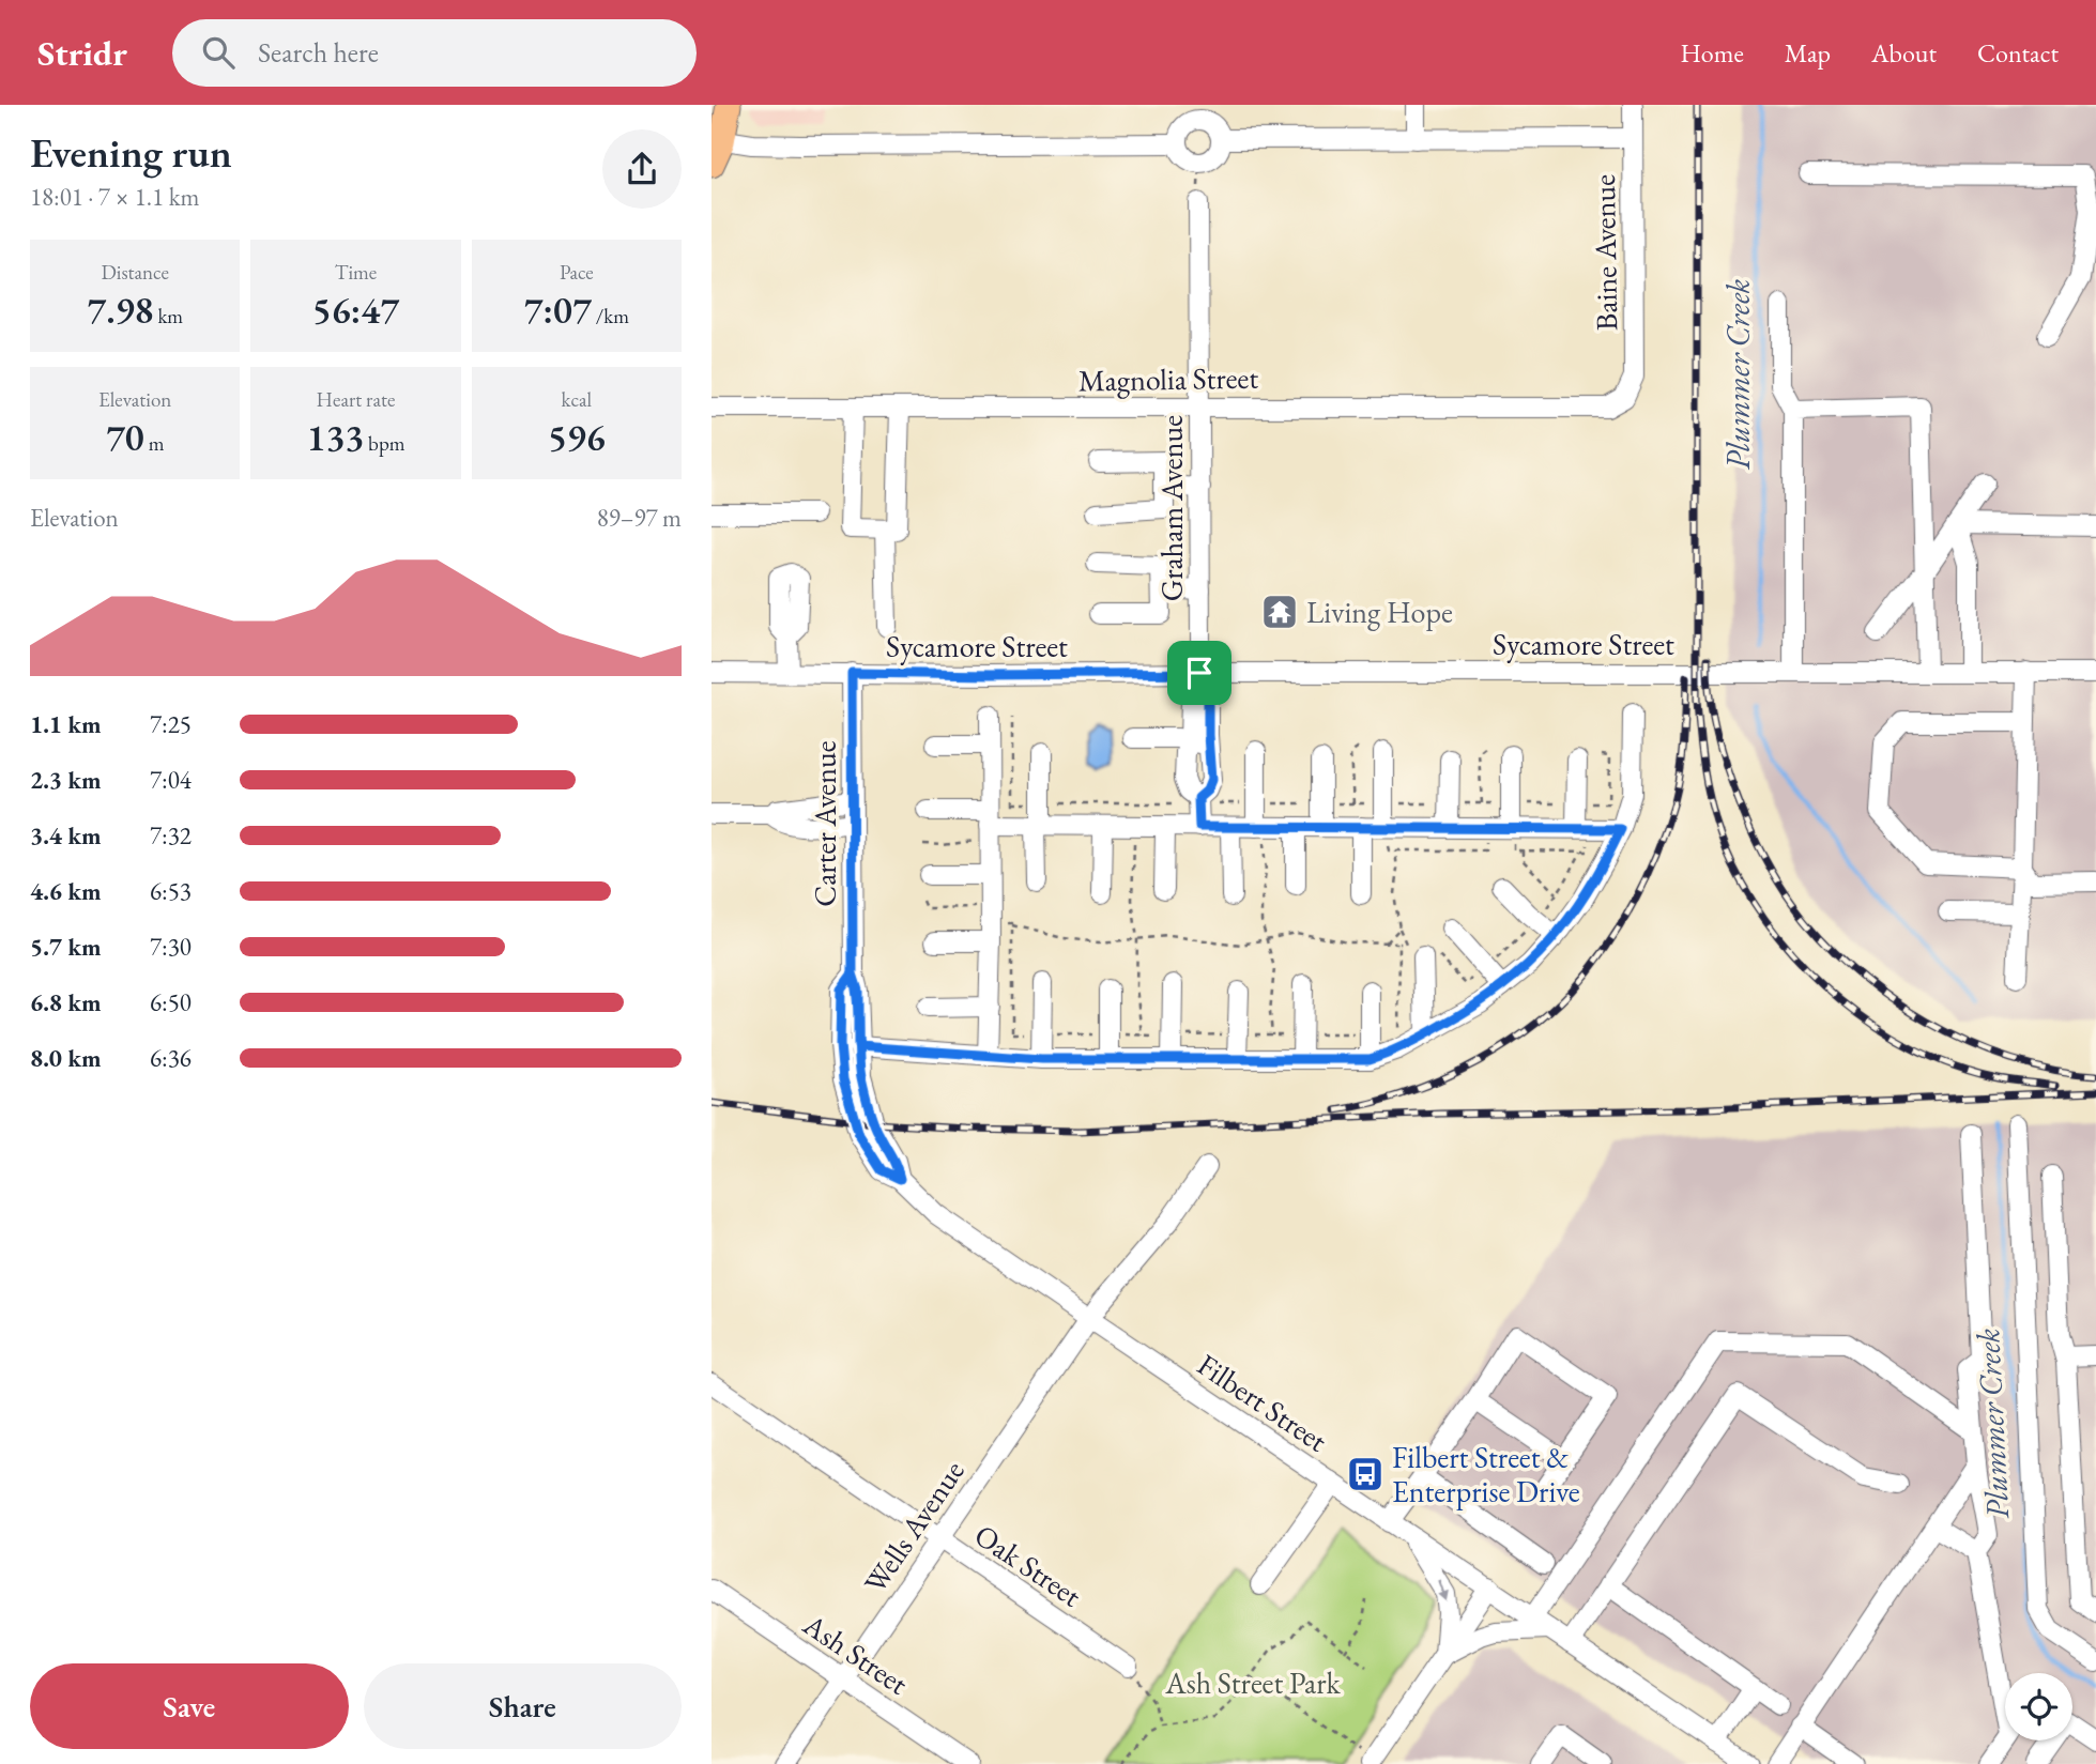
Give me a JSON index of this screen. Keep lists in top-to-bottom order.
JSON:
{
  "streets": {
    "street": [
      "Baine Avenue",
      "Magnolia Street",
      "Graham Avenue",
      "Sycamore Street",
      "Carter Avenue",
      "Filbert Street",
      "Wells Avenue",
      "Oak Street",
      "Ash Street"
    ]
  },
  "crossings": [
    ["Baine Avenue", "Magnolia Street"],
    ["Magnolia Street", "Graham Avenue"],
    ["Graham Avenue", "Sycamore Street"],
    ["Sycamore Street", "Carter Avenue"],
    ["Carter Avenue", "Filbert Street"],
    ["Filbert Street", "Wells Avenue"],
    ["Wells Avenue", "Oak Street"],
    ["Wells Avenue", "Ash Street"]
  ],
  "water": ["Plummer Creek"],
  "parks": ["Ash Street Park"],
  "places": {
    "temple": ["Living Hope"],
    "bus stop": ["Filbert Street & Enterprise Drive"]
  },
  "page": {
    "header": "Stridr",
    "search": "Search here",
    "nav": [
      "Home",
      "Map",
      "About",
      "Contact"
    ],
    "heading": ["Evening run", "18:01 · 7 × 1.1 km"],
    "stats": [
      ["Distance", "7.98 km"],
      ["Time", "56:47"],
      ["Pace", "7:07 /km"],
      ["Elevation", "70 m"],
      ["Heart rate", "133 bpm"],
      ["kcal", "596"]
    ],
    "chart": ["Elevation", "89–97 m"],
    "list": [
      {
        "name": "1.1 km",
        "note": "7:25"
      },
      {
        "name": "2.3 km",
        "note": "7:04"
      },
      {
        "name": "3.4 km",
        "note": "7:32"
      },
      {
        "name": "4.6 km",
        "note": "6:53"
      },
      {
        "name": "5.7 km",
        "note": "7:30"
      },
      {
        "name": "6.8 km",
        "note": "6:50"
      },
      {
        "name": "8.0 km",
        "note": "6:36"
      }
    ],
    "buttons": ["Save", "Share"]
  }
}
